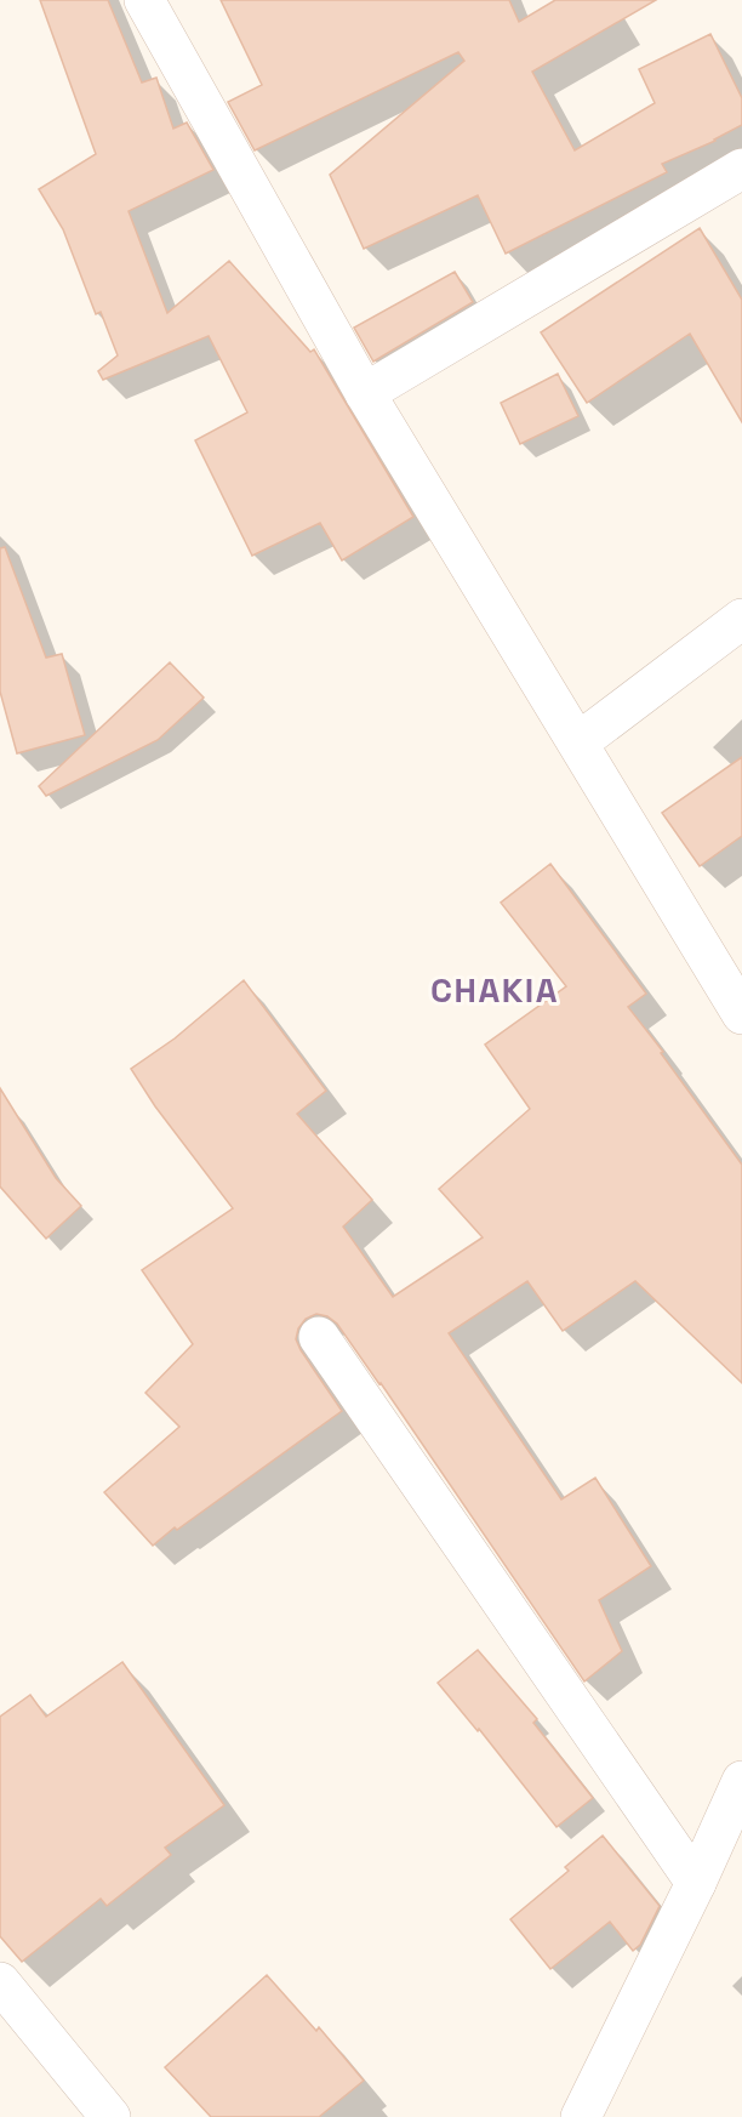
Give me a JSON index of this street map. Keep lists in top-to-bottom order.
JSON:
{
  "districts": ["CHAKIA"]
}
